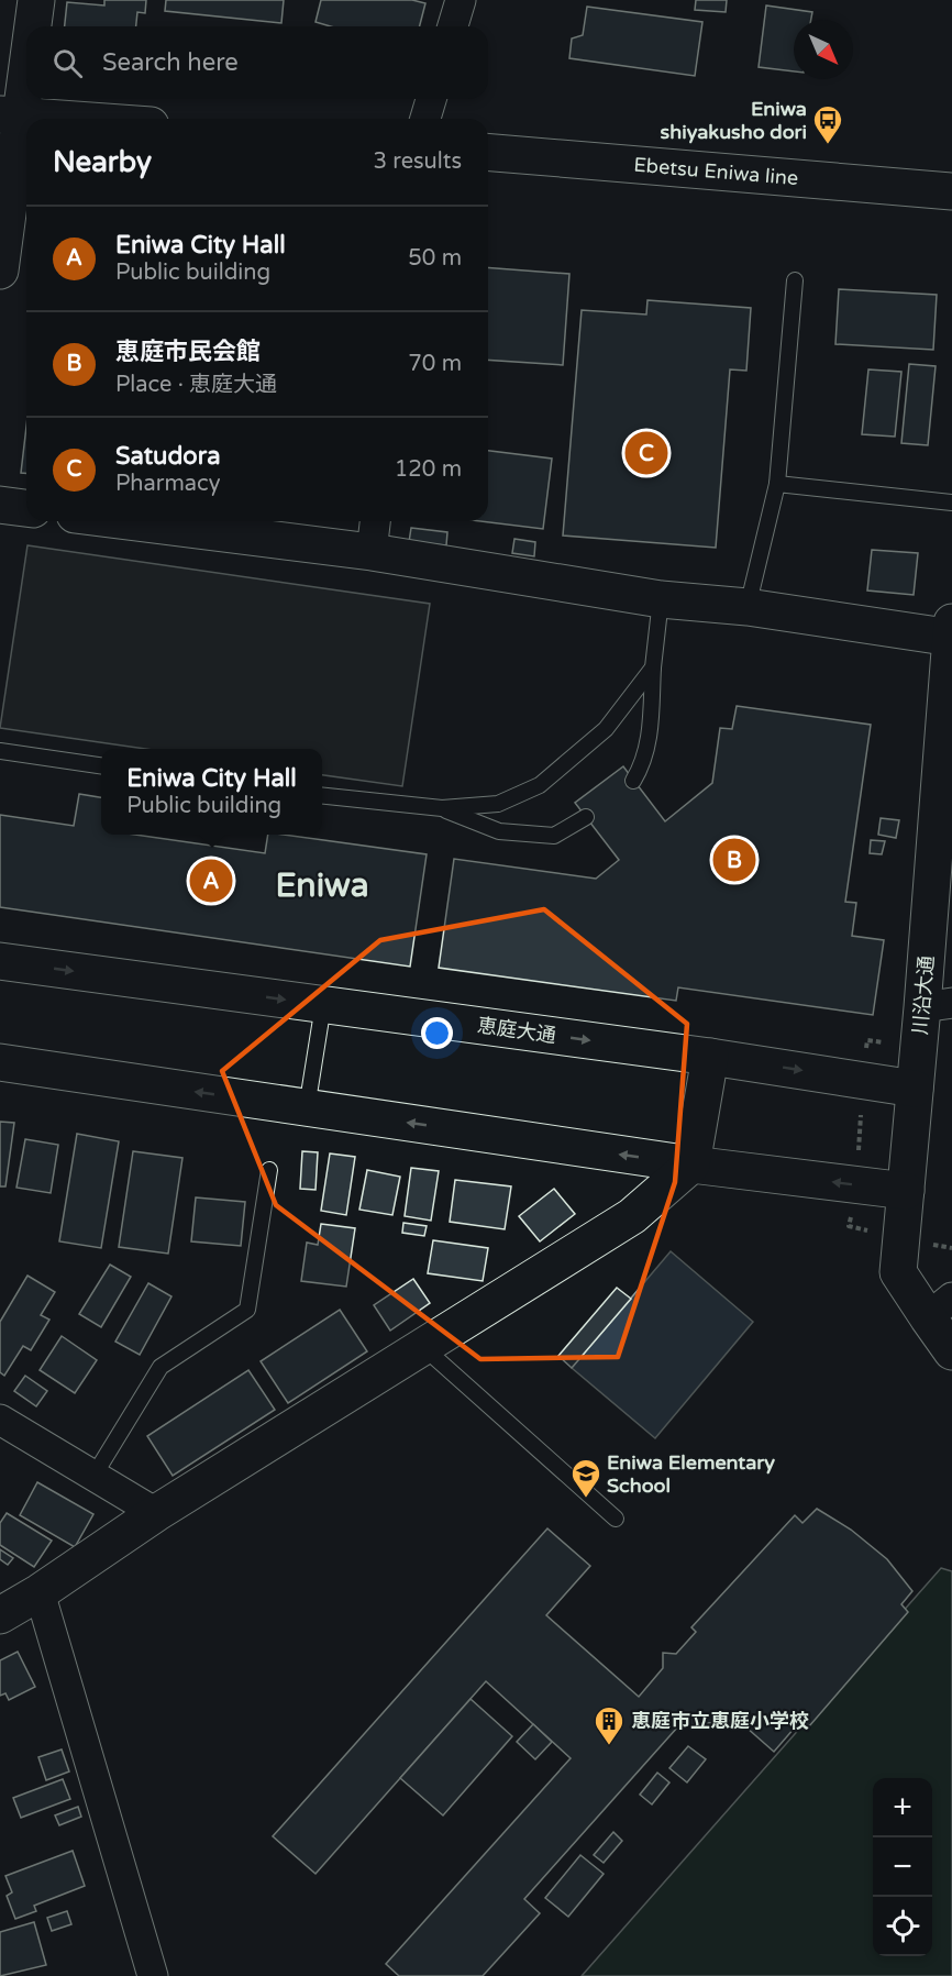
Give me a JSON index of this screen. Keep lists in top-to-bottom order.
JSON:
{
  "streets": {
    "street": ["Ebetsu Eniwa line", "川沿大通", "恵庭大通"]
  },
  "crossings": [
    ["川沿大通", "恵庭大通"]
  ],
  "districts": ["Eniwa"],
  "places": {
    "bus stop": ["Eniwa shiyakusho dori"],
    "school or university": ["Eniwa Elementary School"],
    "building": ["恵庭市立恵庭小学校"]
  },
  "north": "bottom right",
  "page": {
    "search": "Search here",
    "heading": ["Nearby", "3 results"],
    "list": [
      {
        "mark": "A",
        "name": "Eniwa City Hall",
        "note": "Public building",
        "value": "50 m"
      },
      {
        "mark": "B",
        "name": "恵庭市民会館",
        "note": "Place · 恵庭大通",
        "value": "70 m"
      },
      {
        "mark": "C",
        "name": "Satudora",
        "note": "Pharmacy",
        "value": "120 m"
      }
    ],
    "pins": ["C", "B", "A"],
    "popup": ["Eniwa City Hall", "Public building"],
    "map_buttons": ["+", "−"]
  }
}
